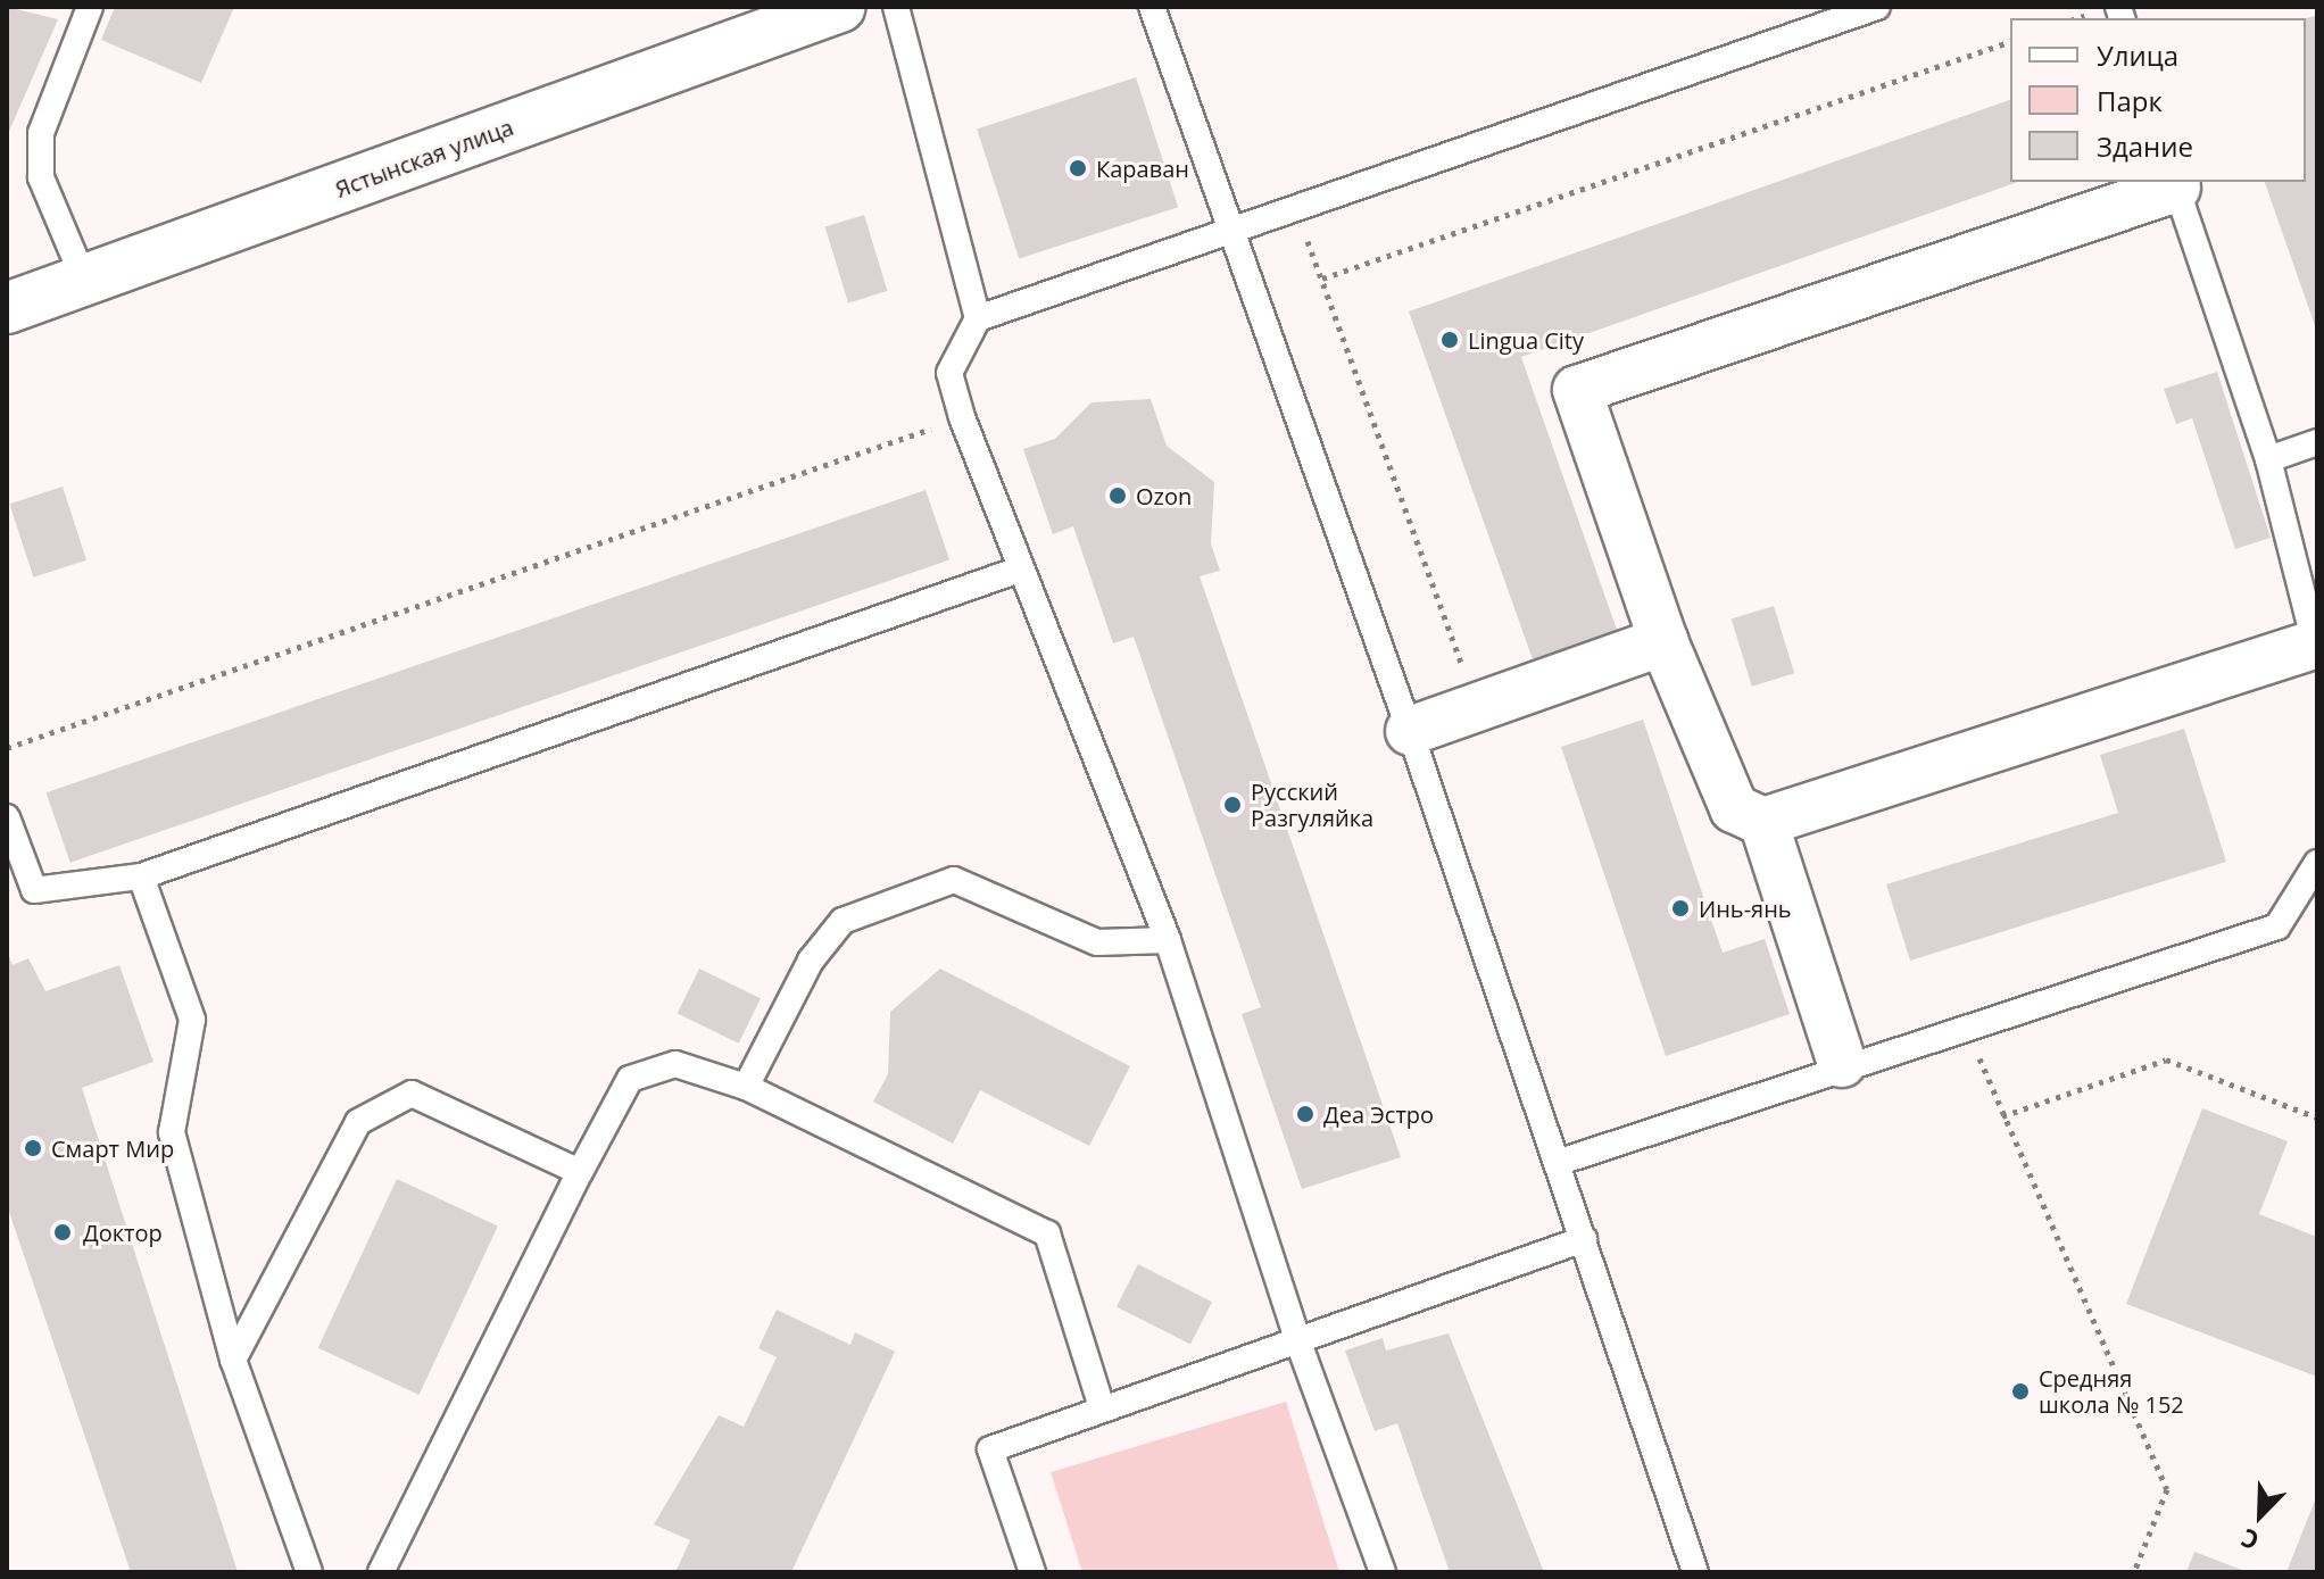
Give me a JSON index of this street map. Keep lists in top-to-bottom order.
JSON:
{
  "streets": {
    "main road": ["Ястынская улица"]
  },
  "places": [
    "Караван",
    "Lingua City",
    "Ozon",
    "Русский Разгуляйка",
    "Инь-янь",
    "Деа Эстро",
    "Смарт Мир",
    "Доктор",
    "Средняя школа № 152"
  ],
  "legend": ["Улица", "Парк", "Здание"],
  "north": "bottom left"
}
